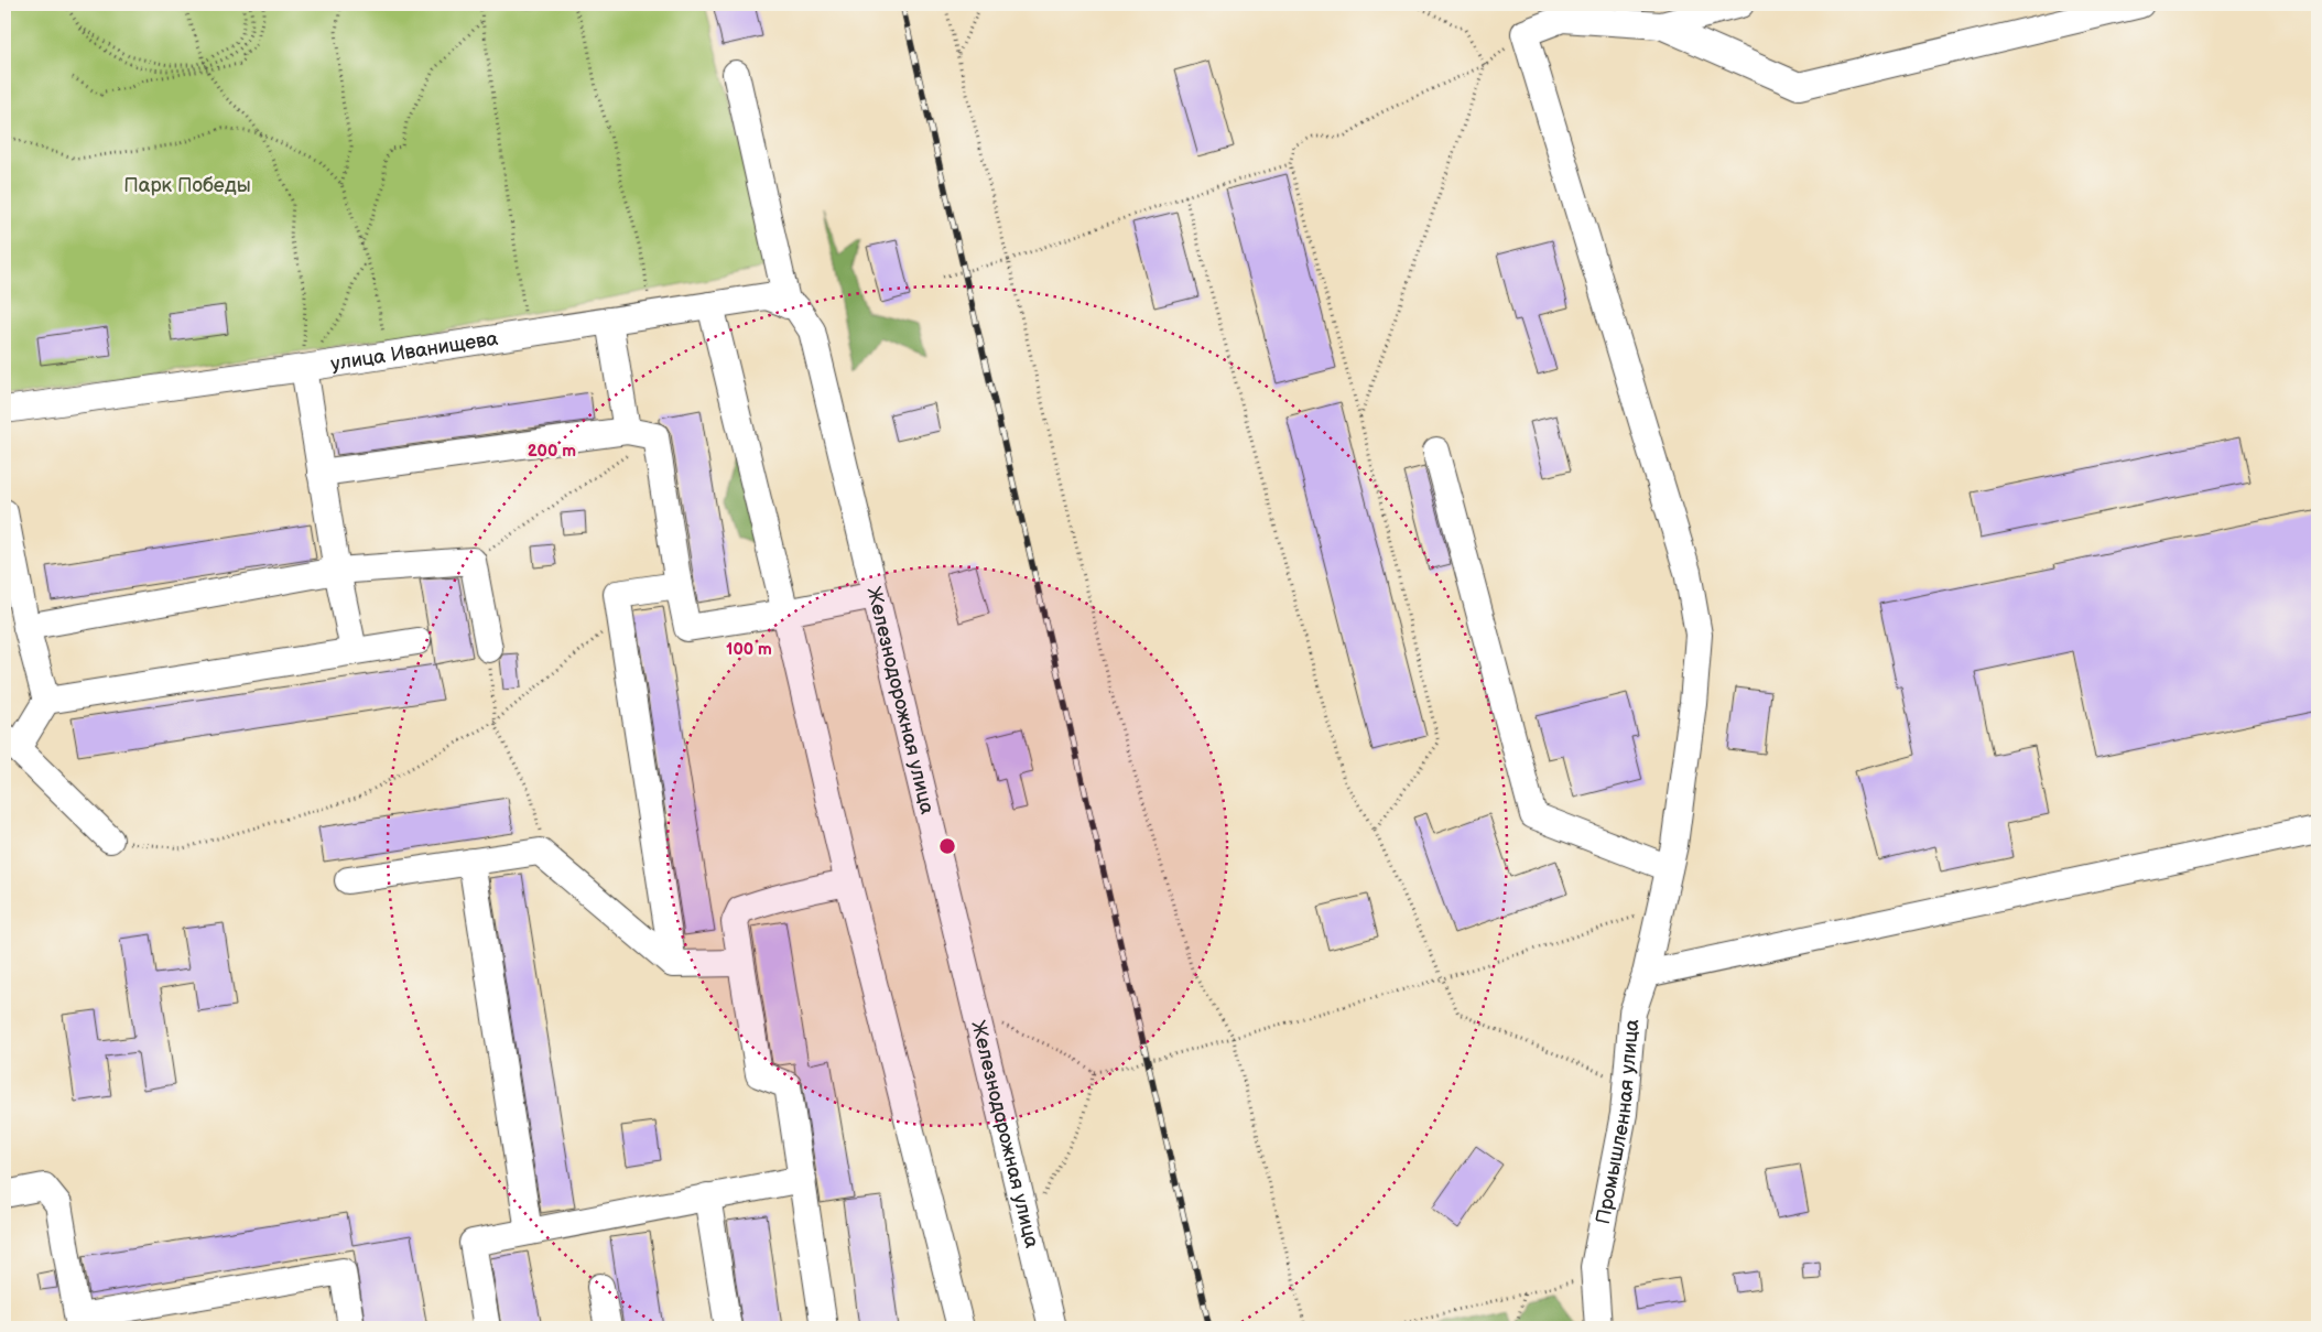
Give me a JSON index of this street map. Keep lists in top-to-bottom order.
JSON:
{
  "streets": {
    "street": ["улица Иванищева", "Железнодорожная улица", "Промышленная улица"]
  },
  "crossings": [
    ["улица Иванищева", "Железнодорожная улица"]
  ],
  "parks": ["Парк Победы"],
  "rings": ["200 m", "100 m"]
}
